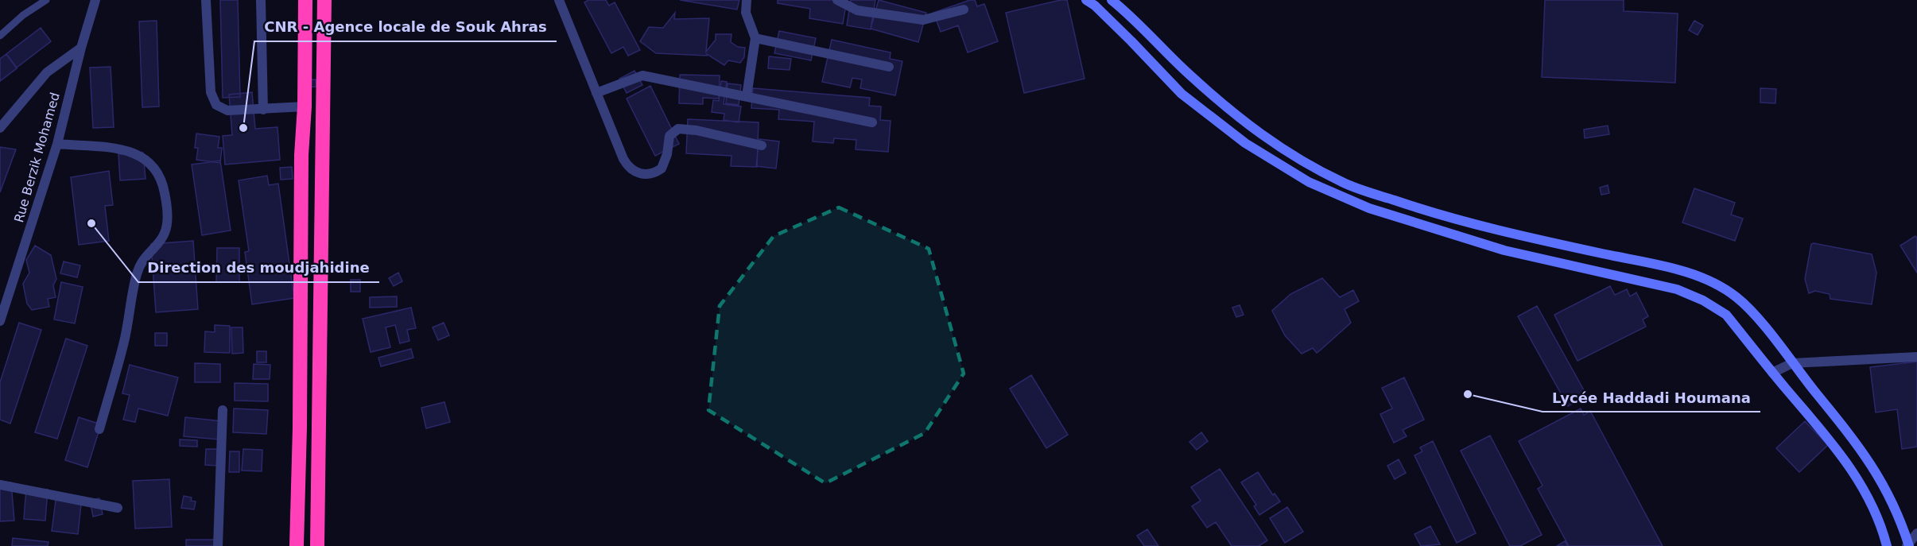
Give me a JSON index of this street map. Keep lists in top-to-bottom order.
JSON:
{
  "streets": {
    "street": ["Rue Berzik Mohamed"]
  },
  "places": ["CNR - Agence locale de Souk Ahras", "Direction des moudjahidine", "Lycée Haddadi Houmana"]
}
